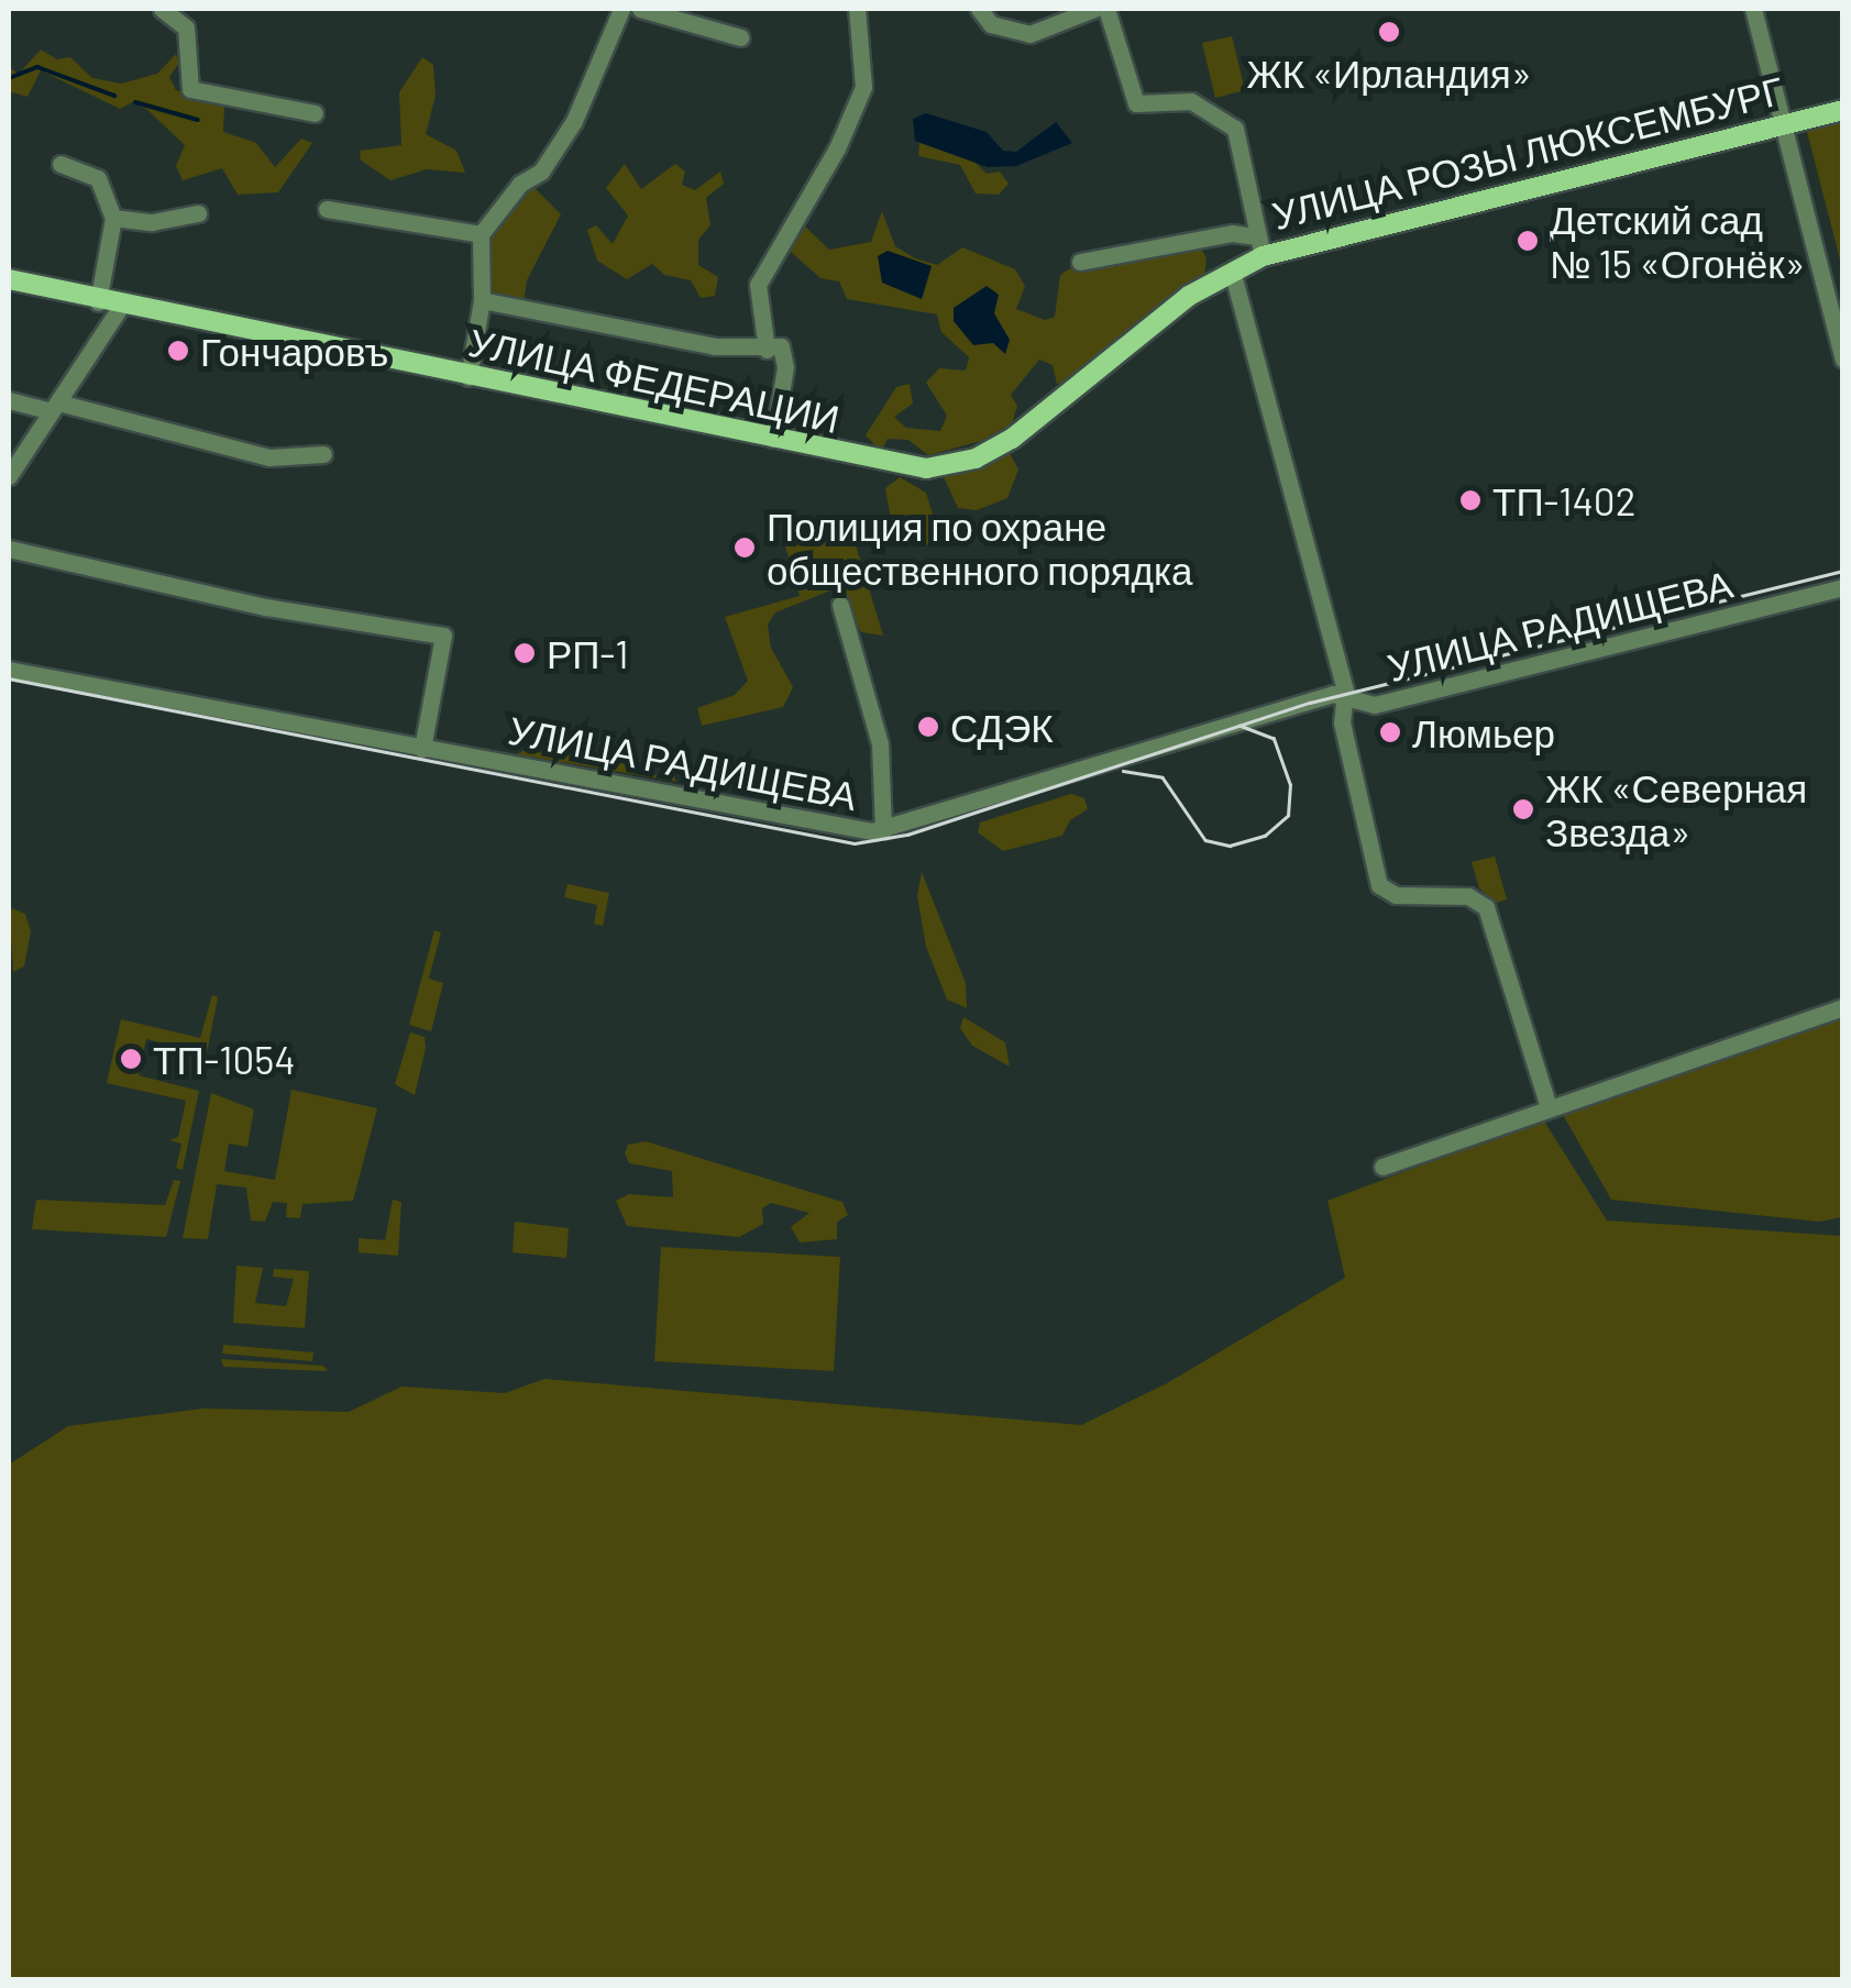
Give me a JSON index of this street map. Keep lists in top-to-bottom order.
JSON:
{
  "streets": {
    "main road": ["УЛИЦА РОЗЫ ЛЮКСЕМБУРГ", "УЛИЦА ФЕДЕРАЦИИ"],
    "street": ["УЛИЦА РАДИЩЕВА"]
  },
  "crossings": [
    ["УЛИЦА РОЗЫ ЛЮКСЕМБУРГ", "УЛИЦА ФЕДЕРАЦИИ"]
  ],
  "places": [
    "ЖК «Ирландия»",
    "Детский сад № 15 «Огонёк»",
    "Гончаровъ",
    "ТП-1402",
    "Полиция по охране общественного порядка",
    "РП-1",
    "СДЭК",
    "Люмьер",
    "ЖК «Северная Звезда»",
    "ТП-1054"
  ]
}
